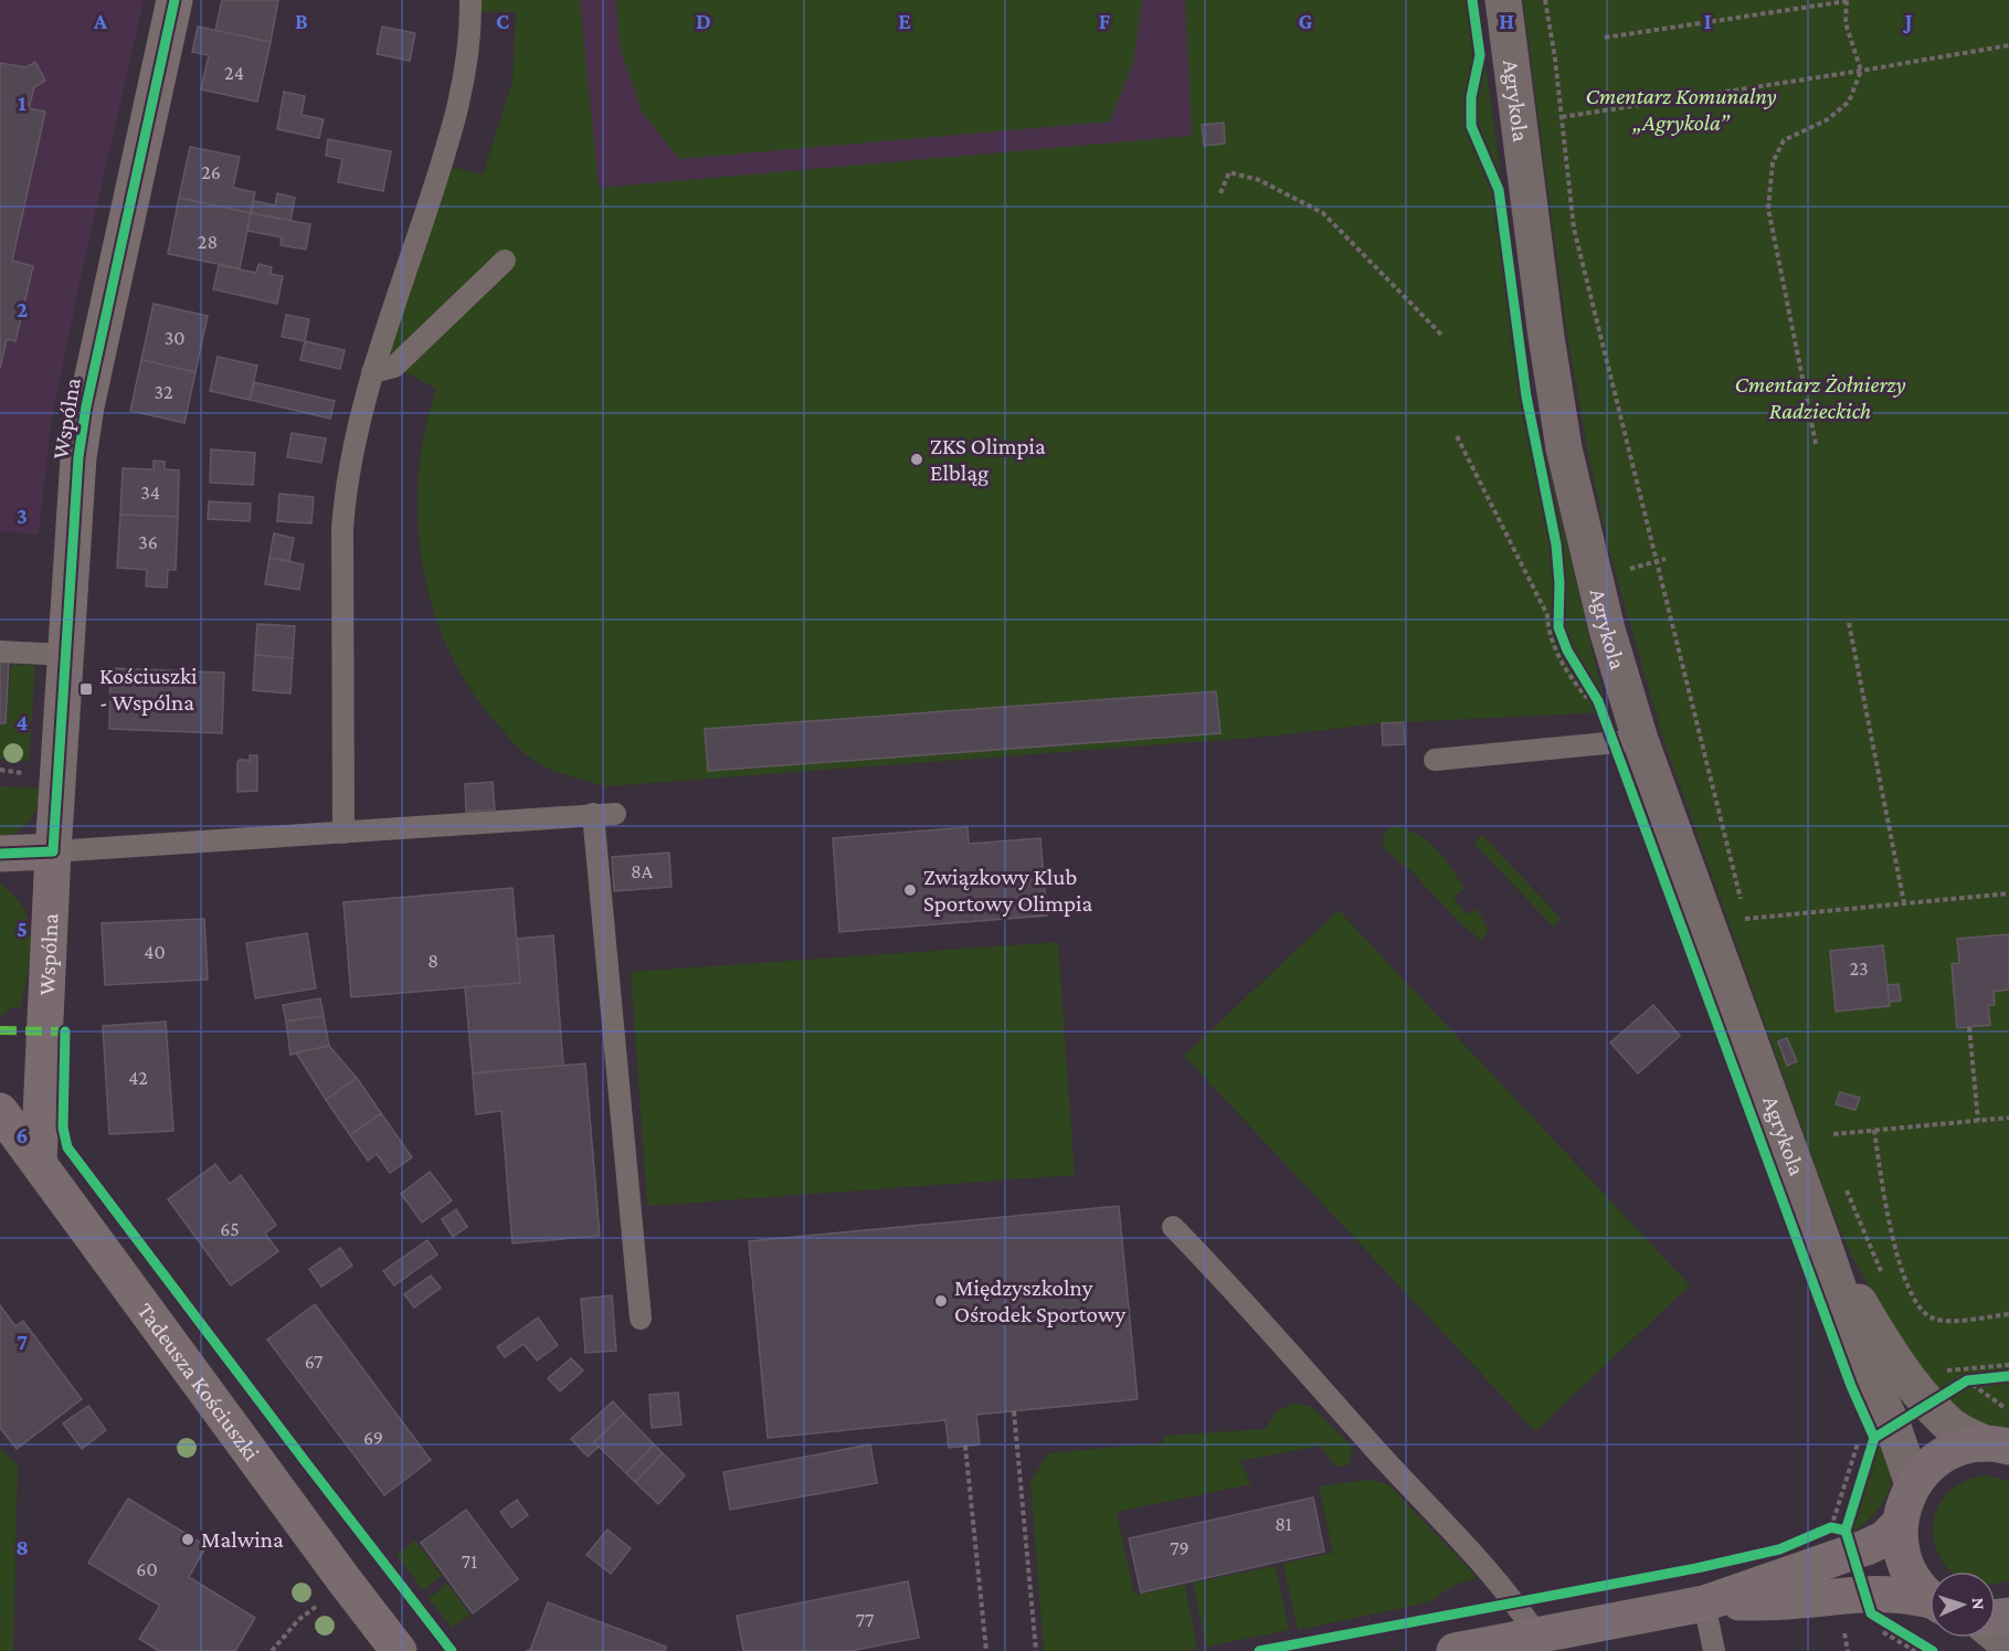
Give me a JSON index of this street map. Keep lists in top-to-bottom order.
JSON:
{
  "streets": {
    "street": ["Agrykola", "Wspólna", "Tadeusza Kościuszki"]
  },
  "crossings": [
    ["Wspólna", "Tadeusza Kościuszki"]
  ],
  "parks": ["Cmentarz Komunalny „Agrykola”", "Cmentarz Żołnierzy Radzieckich"],
  "places": {
    "other": [
      "ZKS Olimpia Elbląg",
      "Związkowy Klub Sportowy Olimpia",
      "Międzyszkolny Ośrodek Sportowy",
      "Malwina"
    ],
    "transit": ["Kościuszki - Wspólna"]
  },
  "house_numbers": [
    "24",
    "26",
    "28",
    "30",
    "32",
    "34",
    "36",
    "8A",
    "40",
    "8",
    "23",
    "42",
    "65",
    "67",
    "69",
    "81",
    "79",
    "71",
    "60",
    "77"
  ],
  "north": "right",
  "grid": {
    "columns": [
      "A",
      "B",
      "C",
      "D",
      "E",
      "F",
      "G",
      "H",
      "I",
      "J"
    ],
    "rows": [
      "1",
      "2",
      "3",
      "4",
      "5",
      "6",
      "7",
      "8"
    ]
  }
}
